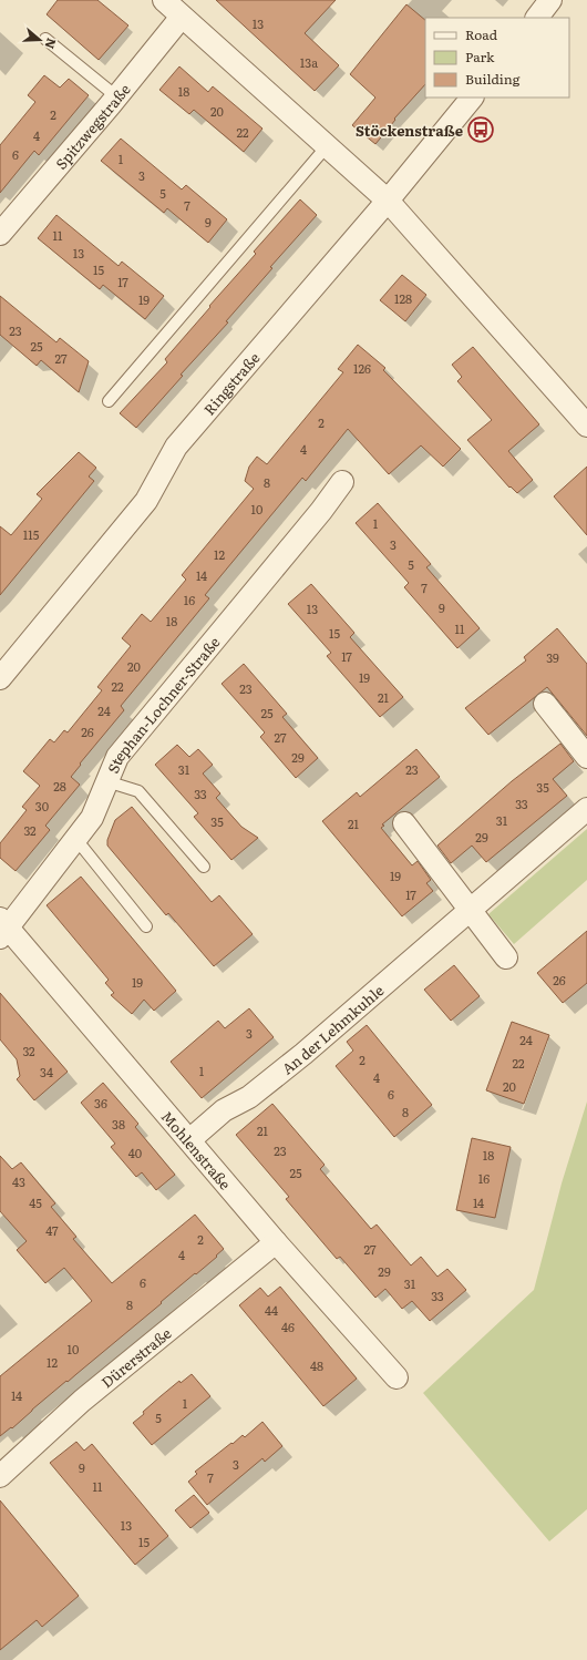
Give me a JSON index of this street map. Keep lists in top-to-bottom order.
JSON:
{
  "streets": {
    "street": [
      "Spitzwegstraße",
      "Ringstraße",
      "Stephan-Lochner-Straße",
      "An der Lehmkuhle",
      "Mohlenstraße",
      "Dürerstraße"
    ]
  },
  "crossings": [
    ["Stephan-Lochner-Straße", "Mohlenstraße"],
    ["An der Lehmkuhle", "Mohlenstraße"],
    ["Mohlenstraße", "Dürerstraße"]
  ],
  "places": {
    "bus stop": ["Stöckenstraße"]
  },
  "house_numbers": [
    "13",
    "13a",
    "18",
    "20",
    "2",
    "22",
    "4",
    "6",
    "1",
    "3",
    "5",
    "7",
    "9",
    "11",
    "13",
    "15",
    "17",
    "128",
    "19",
    "23",
    "25",
    "27",
    "126",
    "2",
    "4",
    "8",
    "10",
    "1",
    "115",
    "3",
    "12",
    "5",
    "14",
    "7",
    "16",
    "9",
    "13",
    "18",
    "11",
    "15",
    "17",
    "39",
    "20",
    "19",
    "22",
    "23",
    "21",
    "24",
    "25",
    "26",
    "27",
    "29",
    "31",
    "23",
    "28",
    "35",
    "33",
    "33",
    "30",
    "31",
    "35",
    "21",
    "32",
    "29",
    "19",
    "17",
    "26",
    "19",
    "3",
    "24",
    "32",
    "2",
    "22",
    "1",
    "34",
    "4",
    "20",
    "6",
    "36",
    "8",
    "38",
    "21",
    "23",
    "40",
    "18",
    "25",
    "16",
    "43",
    "45",
    "14",
    "47",
    "2",
    "27",
    "4",
    "29",
    "6",
    "31",
    "33",
    "8",
    "44",
    "46",
    "10",
    "12",
    "48",
    "14",
    "1",
    "5",
    "3",
    "9",
    "7",
    "11",
    "13",
    "15"
  ],
  "legend": ["Road", "Park", "Building"],
  "north": "right"
}
